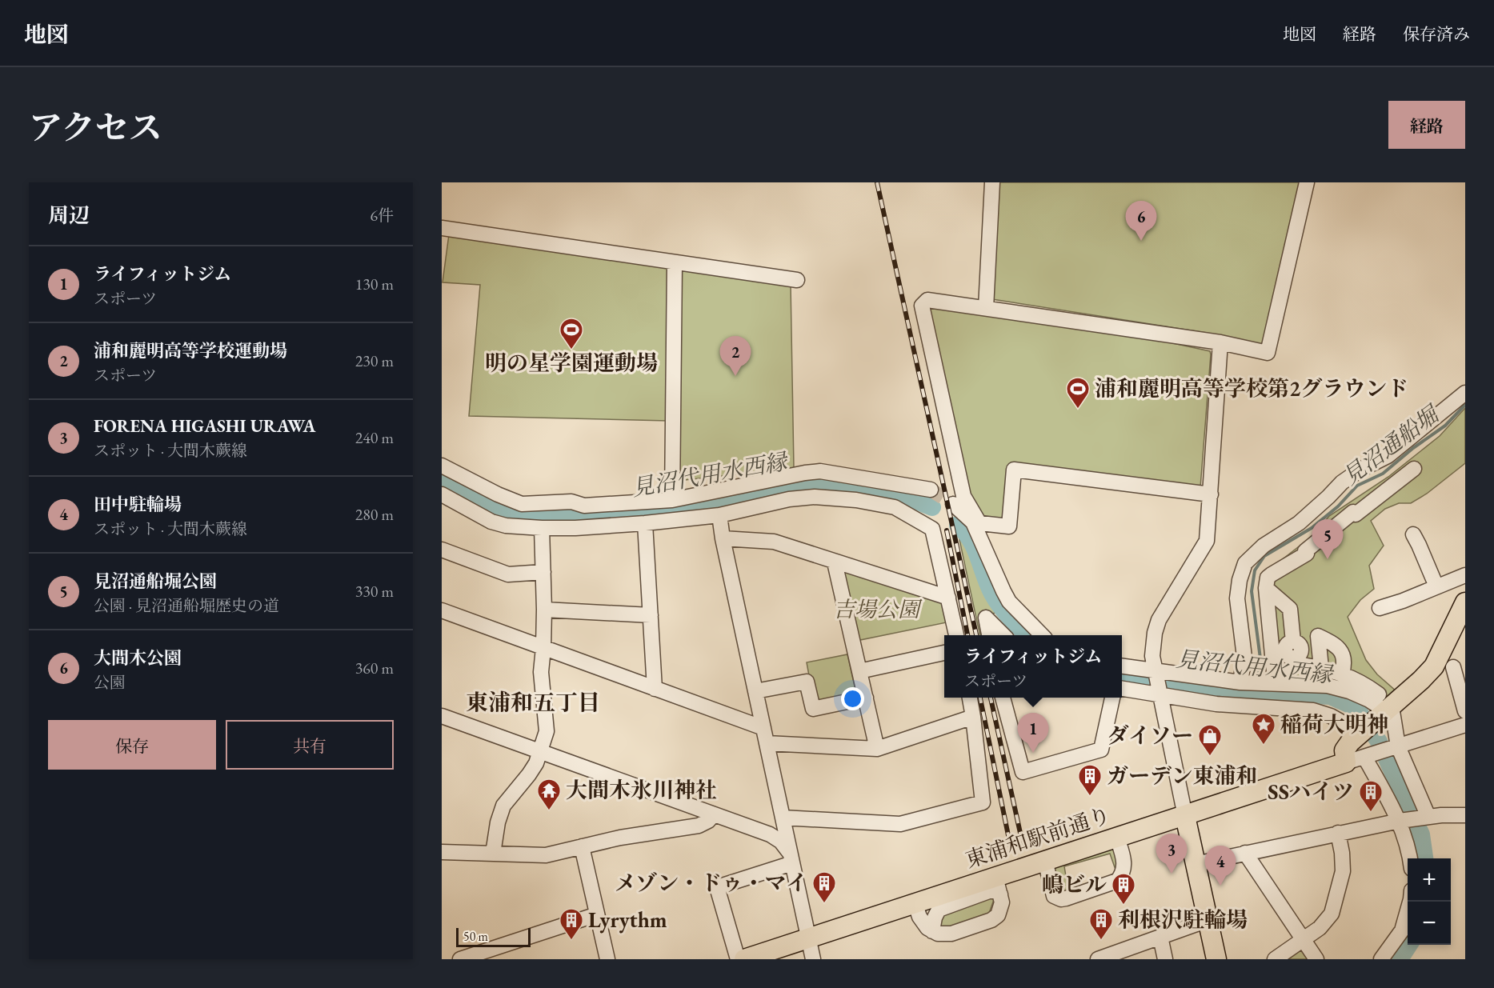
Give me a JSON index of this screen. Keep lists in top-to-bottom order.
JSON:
{
  "streets": {
    "main road": ["東浦和駅前通り"]
  },
  "districts": ["東浦和五丁目"],
  "water": ["見沼通船堀", "見沼代用水西縁"],
  "parks": ["吉場公園"],
  "places": {
    "sports": ["明の星学園運動場", "浦和麗明高等学校第2グラウンド"],
    "place": ["稲荷大明神"],
    "shop": ["ダイソー"],
    "building": [
      "ガーデン東浦和",
      "SSハイツ",
      "メゾン・ドゥ・マイ",
      "嶋ビル",
      "Lyrythm",
      "利根沢駐輪場"
    ],
    "temple": ["大間木氷川神社"]
  },
  "scale_bar": "50 m",
  "page": {
    "header": "地図",
    "nav": ["地図", "経路", "保存済み"],
    "title": "アクセス",
    "buttons": [
      "経路",
      ["保存", "共有"]
    ],
    "heading": ["周辺", "6件"],
    "pins": [
      "6",
      "2",
      "5",
      "1",
      "3",
      "4"
    ],
    "list": [
      {
        "mark": "1",
        "name": "ライフィットジム",
        "note": "スポーツ",
        "value": "130 m"
      },
      {
        "mark": "2",
        "name": "浦和麗明高等学校運動場",
        "note": "スポーツ",
        "value": "230 m"
      },
      {
        "mark": "3",
        "name": "FORENA HIGASHI URAWA",
        "note": "スポット · 大間木蕨線",
        "value": "240 m"
      },
      {
        "mark": "4",
        "name": "田中駐輪場",
        "note": "スポット · 大間木蕨線",
        "value": "280 m"
      },
      {
        "mark": "5",
        "name": "見沼通船堀公園",
        "note": "公園 · 見沼通船堀歴史の道",
        "value": "330 m"
      },
      {
        "mark": "6",
        "name": "大間木公園",
        "note": "公園",
        "value": "360 m"
      }
    ],
    "popup": ["ライフィットジム", "スポーツ"],
    "map_buttons": ["+", "−"],
    "scale": "50 m"
  }
}
